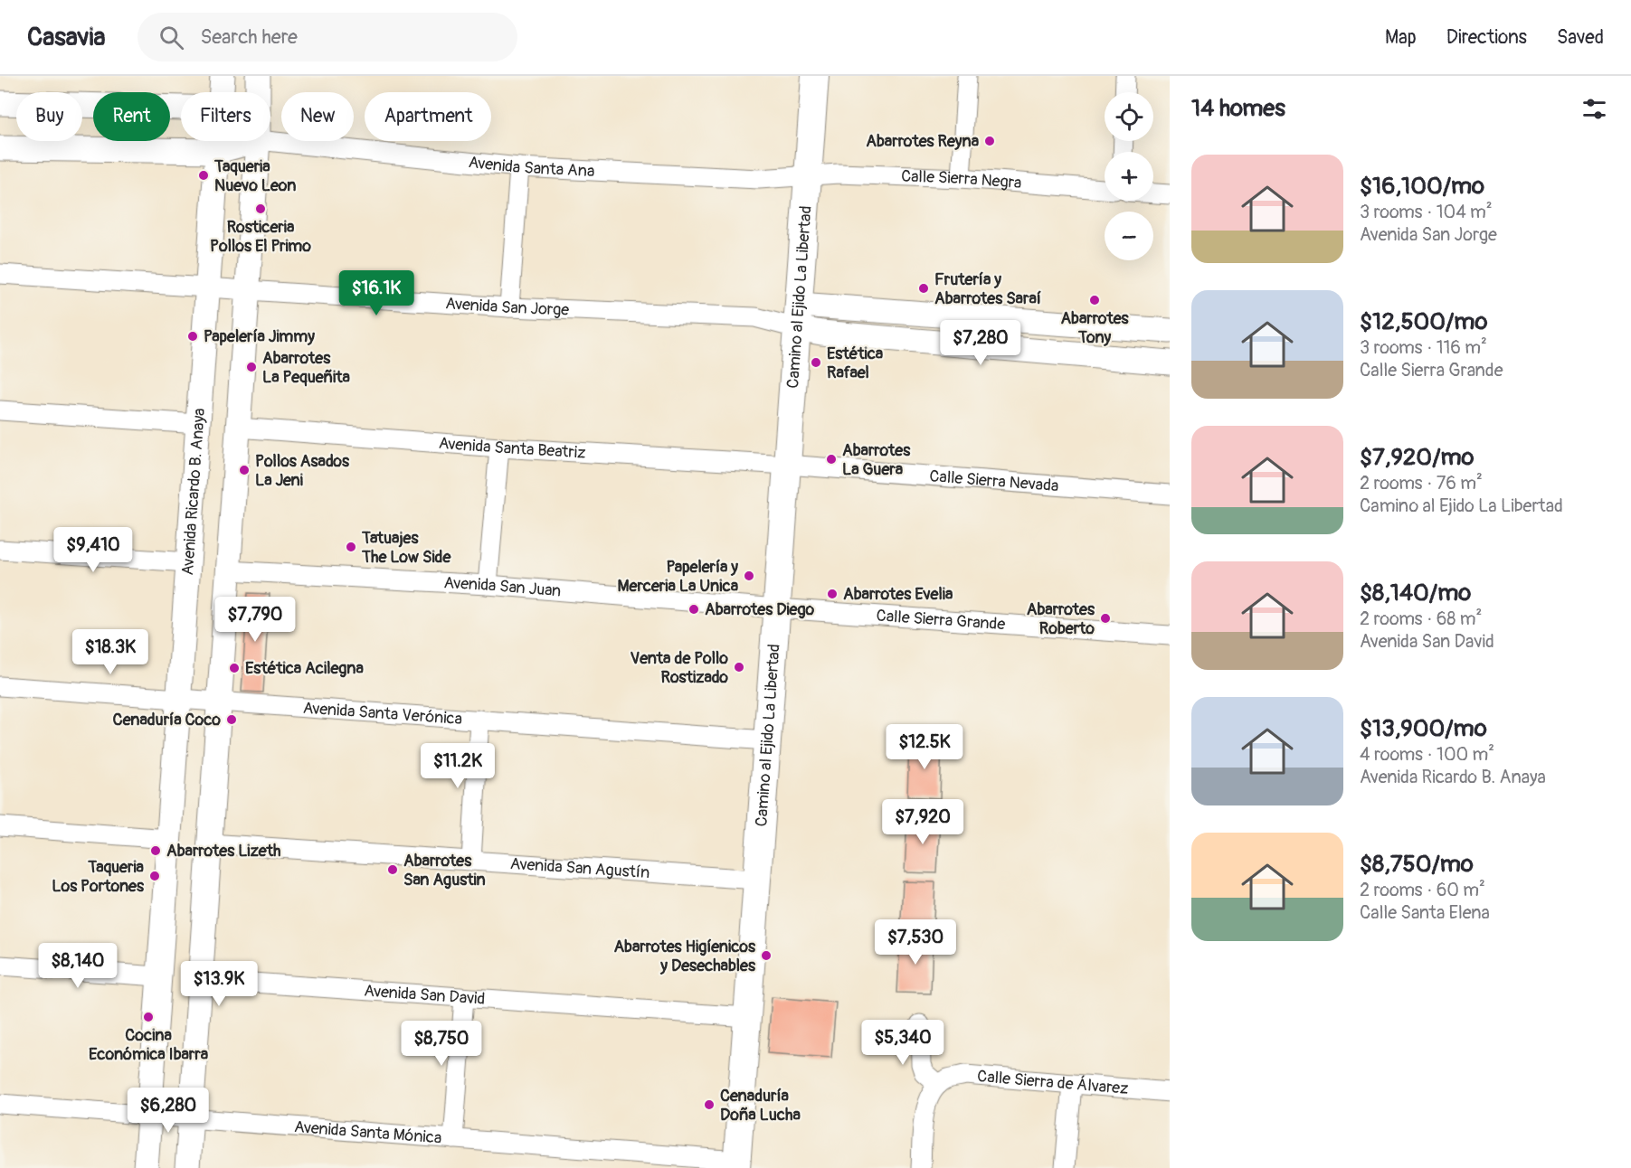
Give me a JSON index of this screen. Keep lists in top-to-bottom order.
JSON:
{
  "streets": {
    "main road": ["Camino al Ejido La Libertad"],
    "street": [
      "Avenida Santa Ana",
      "Calle Sierra Negra",
      "Avenida San Jorge",
      "Avenida Santa Beatriz",
      "Calle Sierra Nevada",
      "Avenida Ricardo B. Anaya",
      "Avenida San Juan",
      "Calle Sierra Grande",
      "Avenida Santa Verónica",
      "Avenida San Agustín",
      "Avenida San David",
      "Calle Sierra de Álvarez",
      "Avenida Santa Mónica"
    ]
  },
  "crossings": [
    ["Avenida Santa Ana", "Calle Sierra Negra"],
    ["Avenida Santa Ana", "Camino al Ejido La Libertad"],
    ["Avenida Santa Ana", "Avenida Ricardo B. Anaya"],
    ["Calle Sierra Negra", "Camino al Ejido La Libertad"],
    ["Camino al Ejido La Libertad", "Avenida San Jorge"],
    ["Camino al Ejido La Libertad", "Avenida Santa Beatriz"],
    ["Camino al Ejido La Libertad", "Calle Sierra Nevada"],
    ["Camino al Ejido La Libertad", "Avenida San Juan"],
    ["Camino al Ejido La Libertad", "Calle Sierra Grande"],
    ["Camino al Ejido La Libertad", "Avenida Santa Verónica"],
    ["Camino al Ejido La Libertad", "Avenida San Agustín"],
    ["Camino al Ejido La Libertad", "Avenida San David"],
    ["Camino al Ejido La Libertad", "Avenida Santa Mónica"],
    ["Avenida San Jorge", "Avenida Ricardo B. Anaya"],
    ["Avenida Santa Beatriz", "Calle Sierra Nevada"],
    ["Avenida Ricardo B. Anaya", "Avenida Santa Verónica"],
    ["Avenida Ricardo B. Anaya", "Avenida Santa Mónica"],
    ["Avenida San Juan", "Calle Sierra Grande"]
  ],
  "places": [
    "Abarrotes Reyna",
    "Taqueria Nuevo Leon",
    "Rosticeria Pollos El Primo",
    "Frutería y Abarrotes Saraí",
    "Abarrotes Tony",
    "Papelería Jimmy",
    "Estética Rafael",
    "Abarrotes La Pequeñita",
    "Abarrotes La Guera",
    "Pollos Asados La Jeni",
    "Tatuajes The Low Side",
    "Papelería y Merceria La Unica",
    "Abarrotes Evelia",
    "Abarrotes Diego",
    "Abarrotes Roberto",
    "Venta de Pollo Rostizado",
    "Estética Acilegna",
    "Cenaduría Coco",
    "Abarrotes Lizeth",
    "Abarrotes San Agustin",
    "Taqueria Los Portones",
    "Abarrotes Higíenicos y Desechables",
    "Cocina Económica Ibarra",
    "Cenaduría Doña Lucha"
  ],
  "page": {
    "header": "Casavia",
    "search": "Search here",
    "nav": ["Map", "Directions", "Saved"],
    "heading": "14 homes",
    "map_buttons": ["+", "−"],
    "chip": [
      "Buy",
      "Rent",
      "Filters",
      "New",
      "Apartment"
    ],
    "list": [
      {
        "name": "$16,100/mo",
        "note": "3 rooms · 104 m² · Avenida San Jorge"
      },
      {
        "name": "$12,500/mo",
        "note": "3 rooms · 116 m² · Calle Sierra Grande"
      },
      {
        "name": "$7,920/mo",
        "note": "2 rooms · 76 m² · Camino al Ejido La Libertad"
      },
      {
        "name": "$8,140/mo",
        "note": "2 rooms · 68 m² · Avenida San David"
      },
      {
        "name": "$13,900/mo",
        "note": "4 rooms · 100 m² · Avenida Ricardo B. Anaya"
      },
      {
        "name": "$8,750/mo",
        "note": "2 rooms · 60 m² · Calle Santa Elena"
      }
    ],
    "price": [
      "$16.1K",
      "$7,280",
      "$9,410",
      "$7,790",
      "$18.3K",
      "$12.5K",
      "$11.2K",
      "$7,920",
      "$7,530",
      "$8,140",
      "$13.9K",
      "$5,340",
      "$8,750",
      "$6,280"
    ]
  }
}
